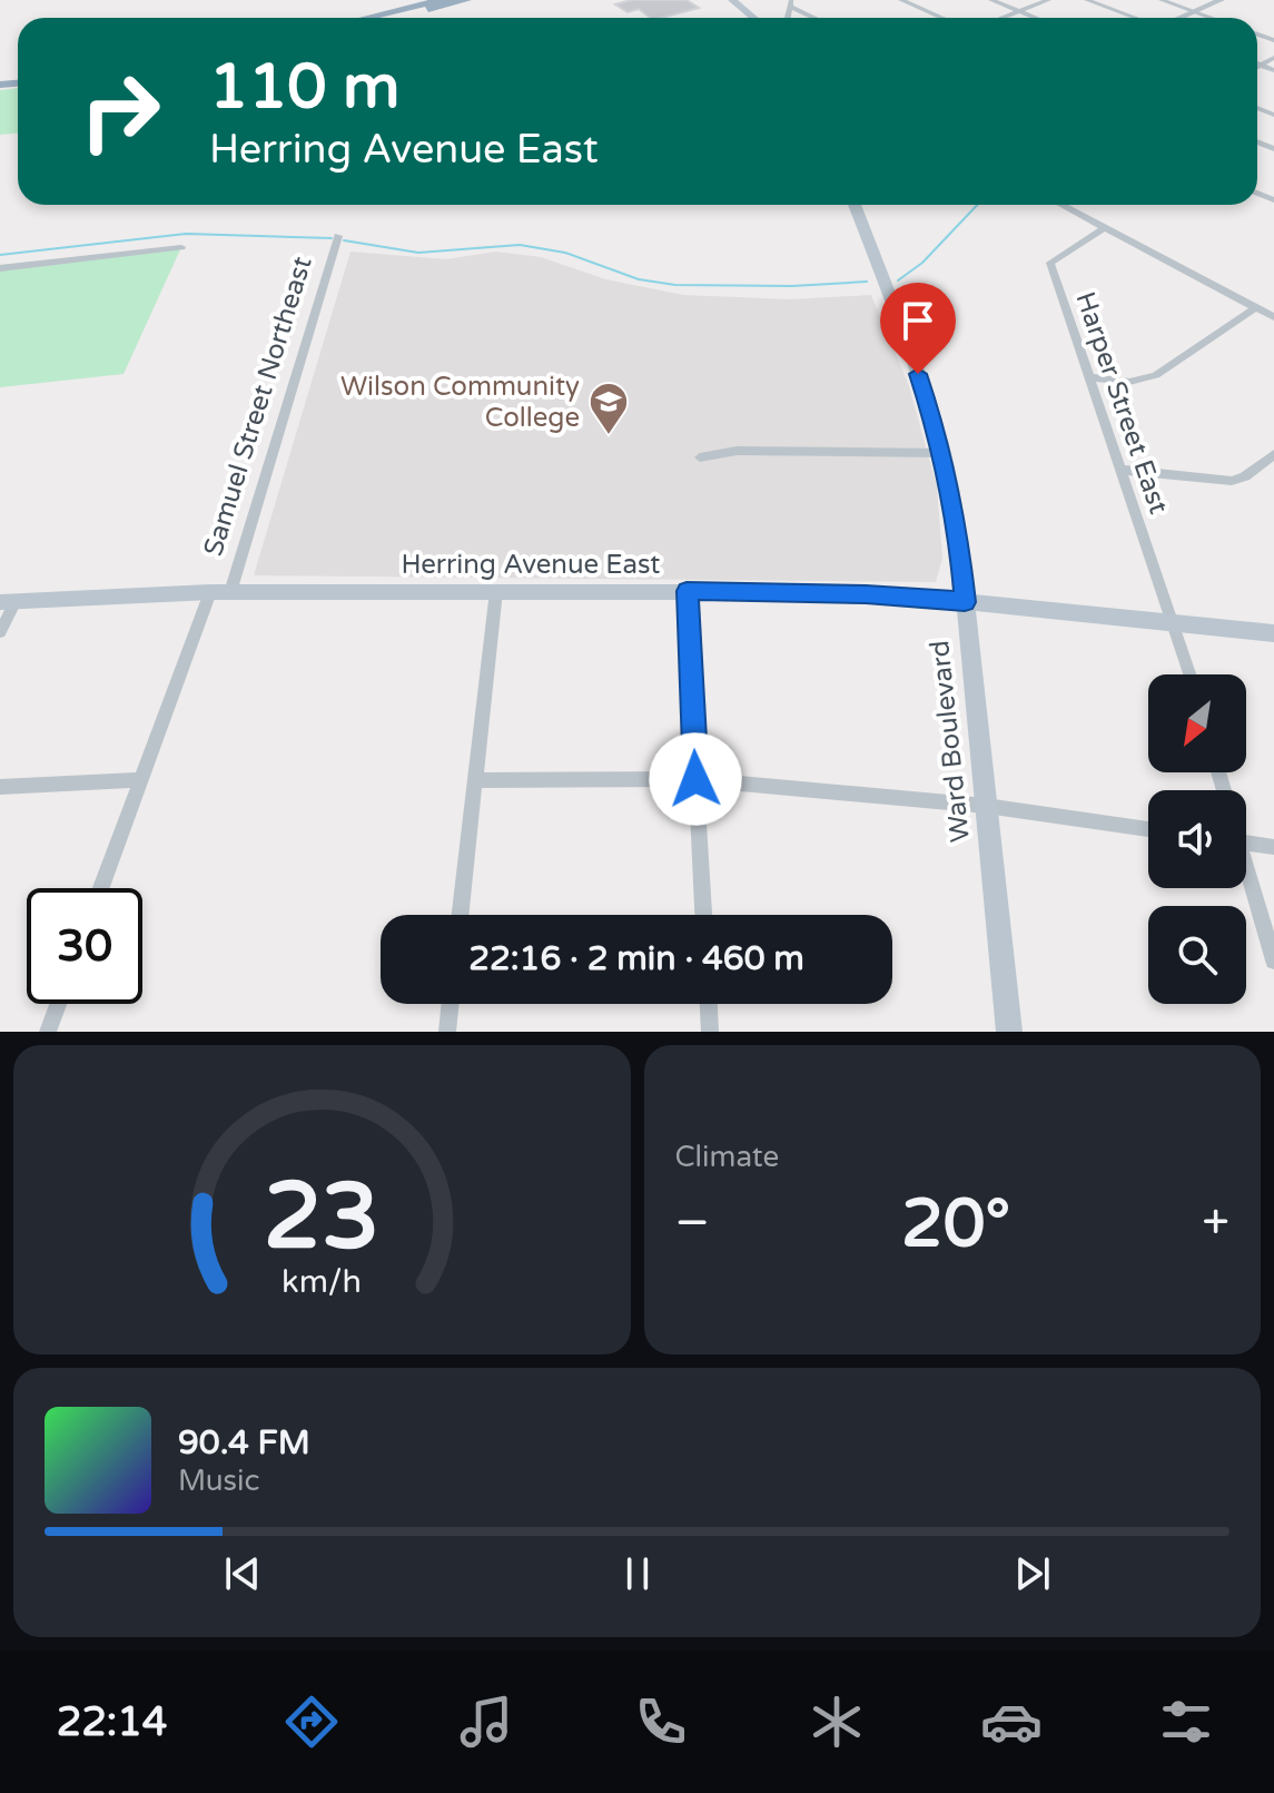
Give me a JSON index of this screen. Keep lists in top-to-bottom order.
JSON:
{
  "streets": {
    "main road": ["Herring Avenue East", "Ward Boulevard"],
    "street": ["Harper Street East", "Samuel Street Northeast"]
  },
  "crossings": [
    ["Harper Street East", "Herring Avenue East"],
    ["Samuel Street Northeast", "Herring Avenue East"],
    ["Herring Avenue East", "Ward Boulevard"]
  ],
  "places": {
    "school or university": ["Wilson Community College"]
  },
  "north": "bottom left",
  "page": {
    "turn": ["110 m", "Herring Avenue East"],
    "limit": "30",
    "trip": "22:16 · 2 min · 460 m",
    "tile": "Climate",
    "heat": ["−", "20°", "+"],
    "song": ["90.4 FM", "Music"],
    "tabs": "22:14",
    "gauge": ["23", "km/h"]
  }
}
